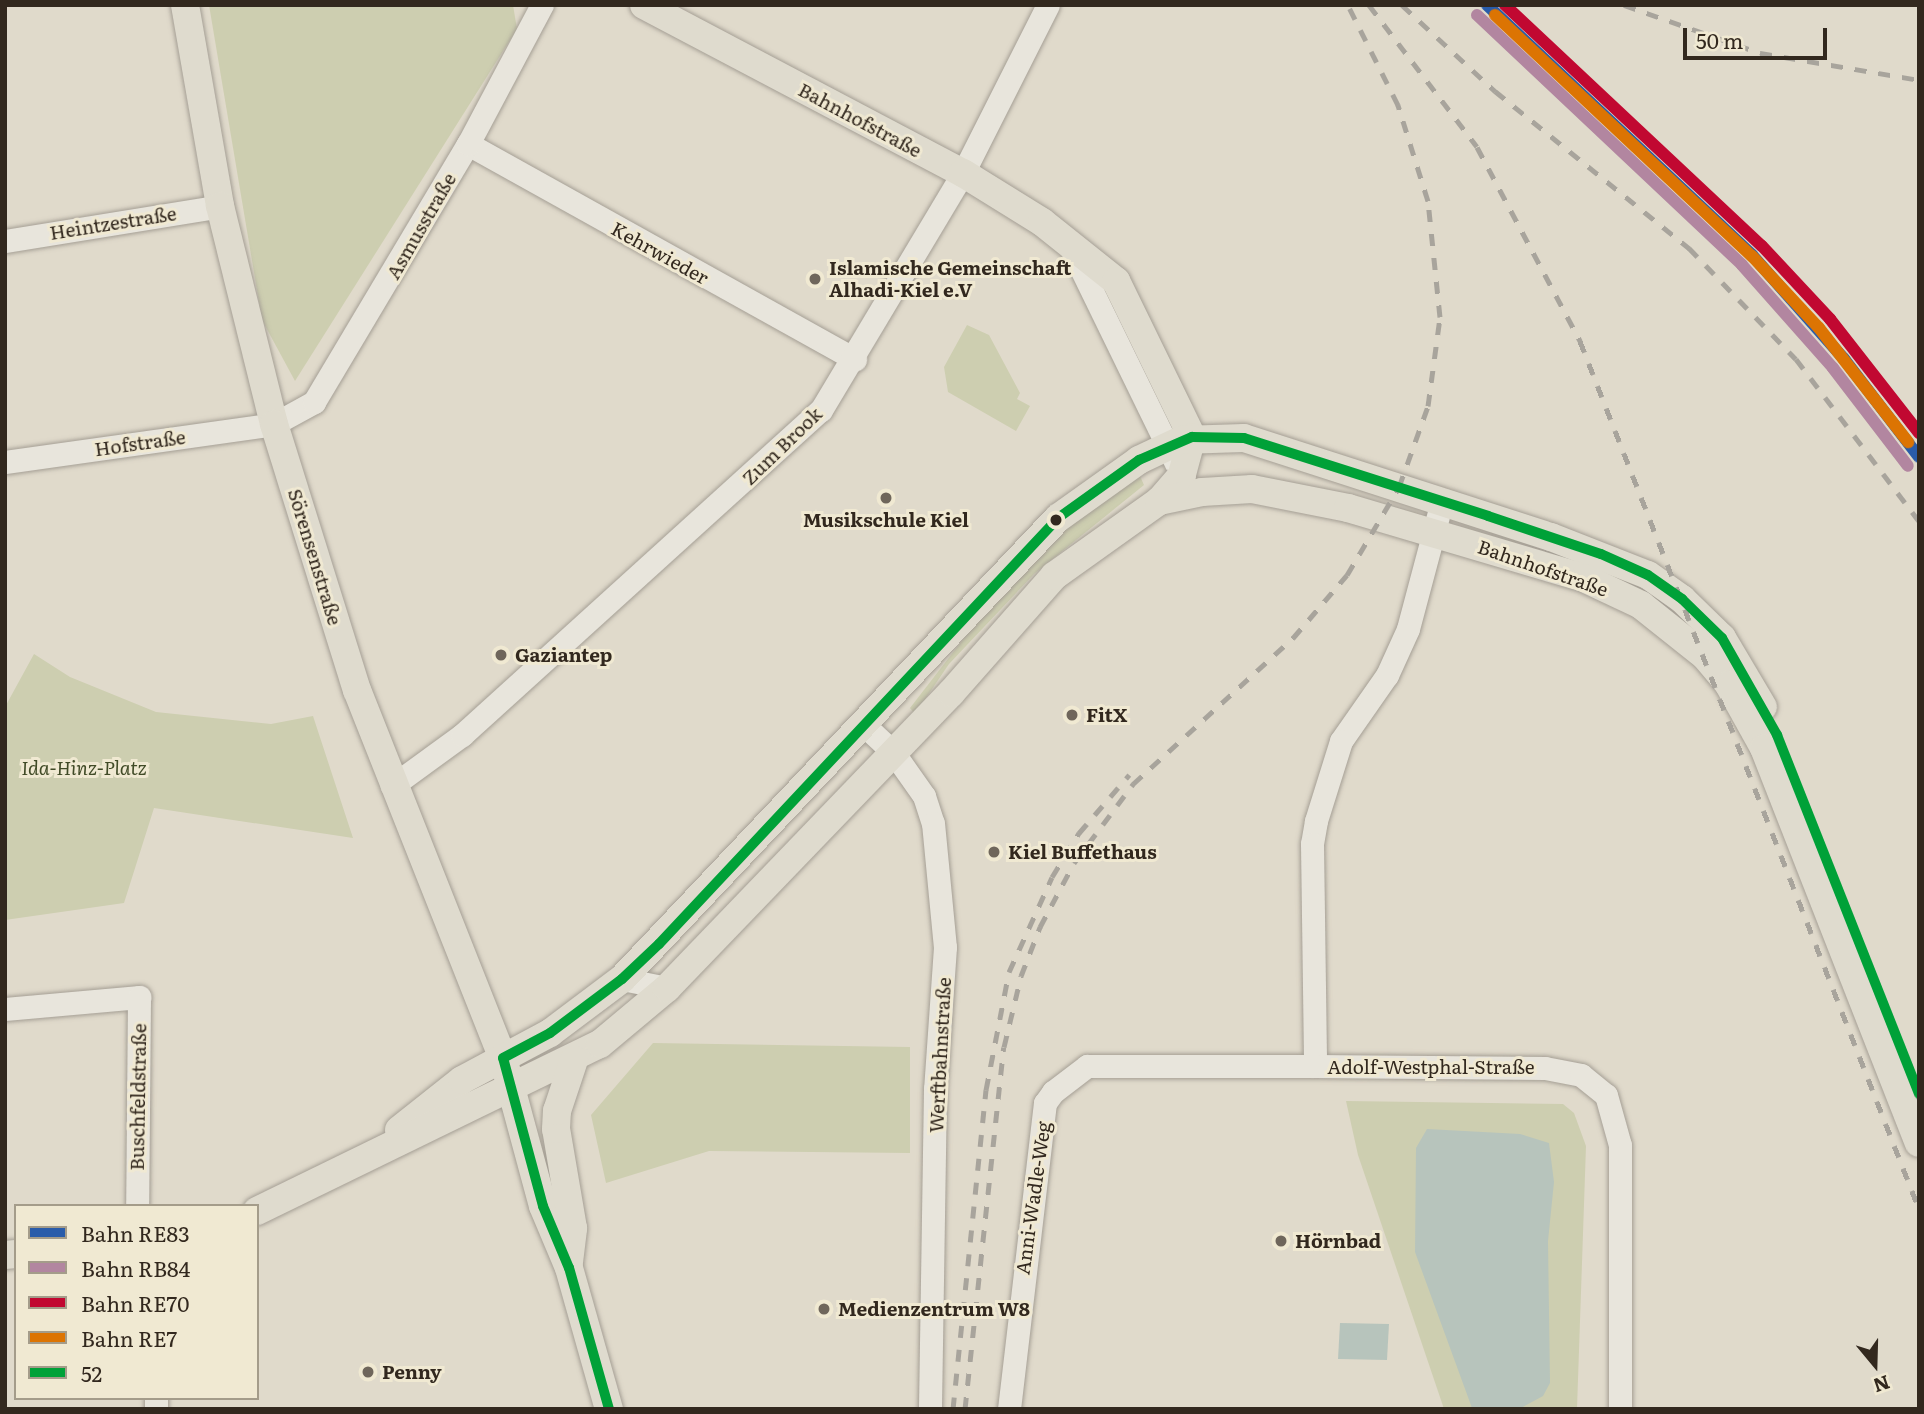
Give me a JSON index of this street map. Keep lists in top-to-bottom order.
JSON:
{
  "streets": {
    "main road": ["Bahnhofstraße", "Sörensenstraße"],
    "street": [
      "Heintzestraße",
      "Asmusstraße",
      "Kehrwieder",
      "Hofstraße",
      "Zum Brook",
      "Werftbahnstraße",
      "Adolf-Westphal-Straße",
      "Buschfeldstraße",
      "Anni-Wadle-Weg"
    ]
  },
  "crossings": [
    ["Bahnhofstraße", "Zum Brook"],
    ["Bahnhofstraße", "Werftbahnstraße"],
    ["Bahnhofstraße", "Adolf-Westphal-Straße"],
    ["Heintzestraße", "Sörensenstraße"],
    ["Asmusstraße", "Kehrwieder"],
    ["Asmusstraße", "Hofstraße"],
    ["Asmusstraße", "Sörensenstraße"],
    ["Kehrwieder", "Zum Brook"],
    ["Hofstraße", "Sörensenstraße"],
    ["Zum Brook", "Sörensenstraße"],
    ["Adolf-Westphal-Straße", "Anni-Wadle-Weg"]
  ],
  "parks": ["Ida-Hinz-Platz"],
  "places": [
    "Islamische Gemeinschaft Alhadi-Kiel e.V",
    "Musikschule Kiel",
    "Gaziantep",
    "FitX",
    "Kiel Buffethaus",
    "Hörnbad",
    "Medienzentrum W8",
    "Penny"
  ],
  "lines": [
    "rail line RE83",
    "rail line RE70",
    "rail line RB84",
    "rail line RE7",
    "transit line 52"
  ],
  "legend": [
    "Bahn RE83",
    "Bahn RB84",
    "Bahn RE70",
    "Bahn RE7",
    "52"
  ],
  "scale_bar": "50 m",
  "north": "bottom"
}
